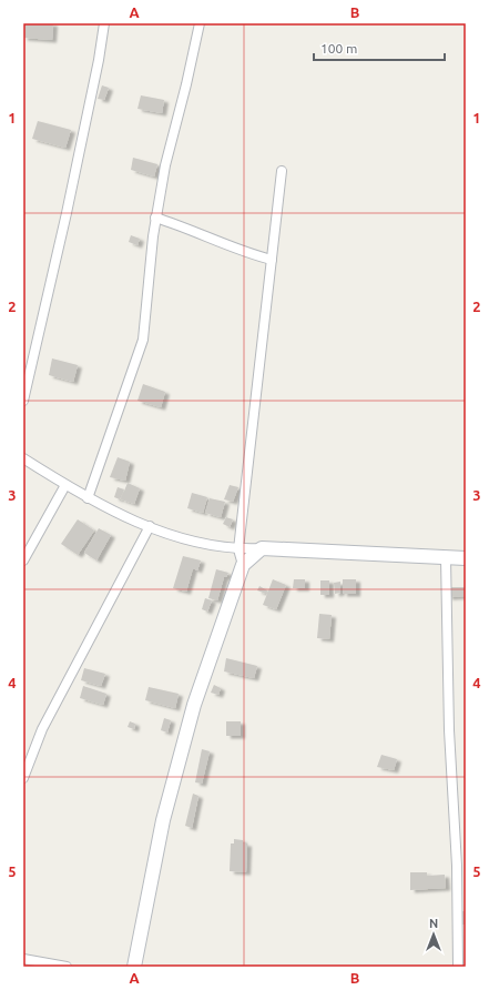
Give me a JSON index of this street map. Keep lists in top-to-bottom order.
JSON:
{
  "scale_bar": "100 m",
  "north": "top",
  "grid": {
    "columns": ["A", "B"],
    "rows": [
      "1",
      "2",
      "3",
      "4",
      "5"
    ]
  }
}
